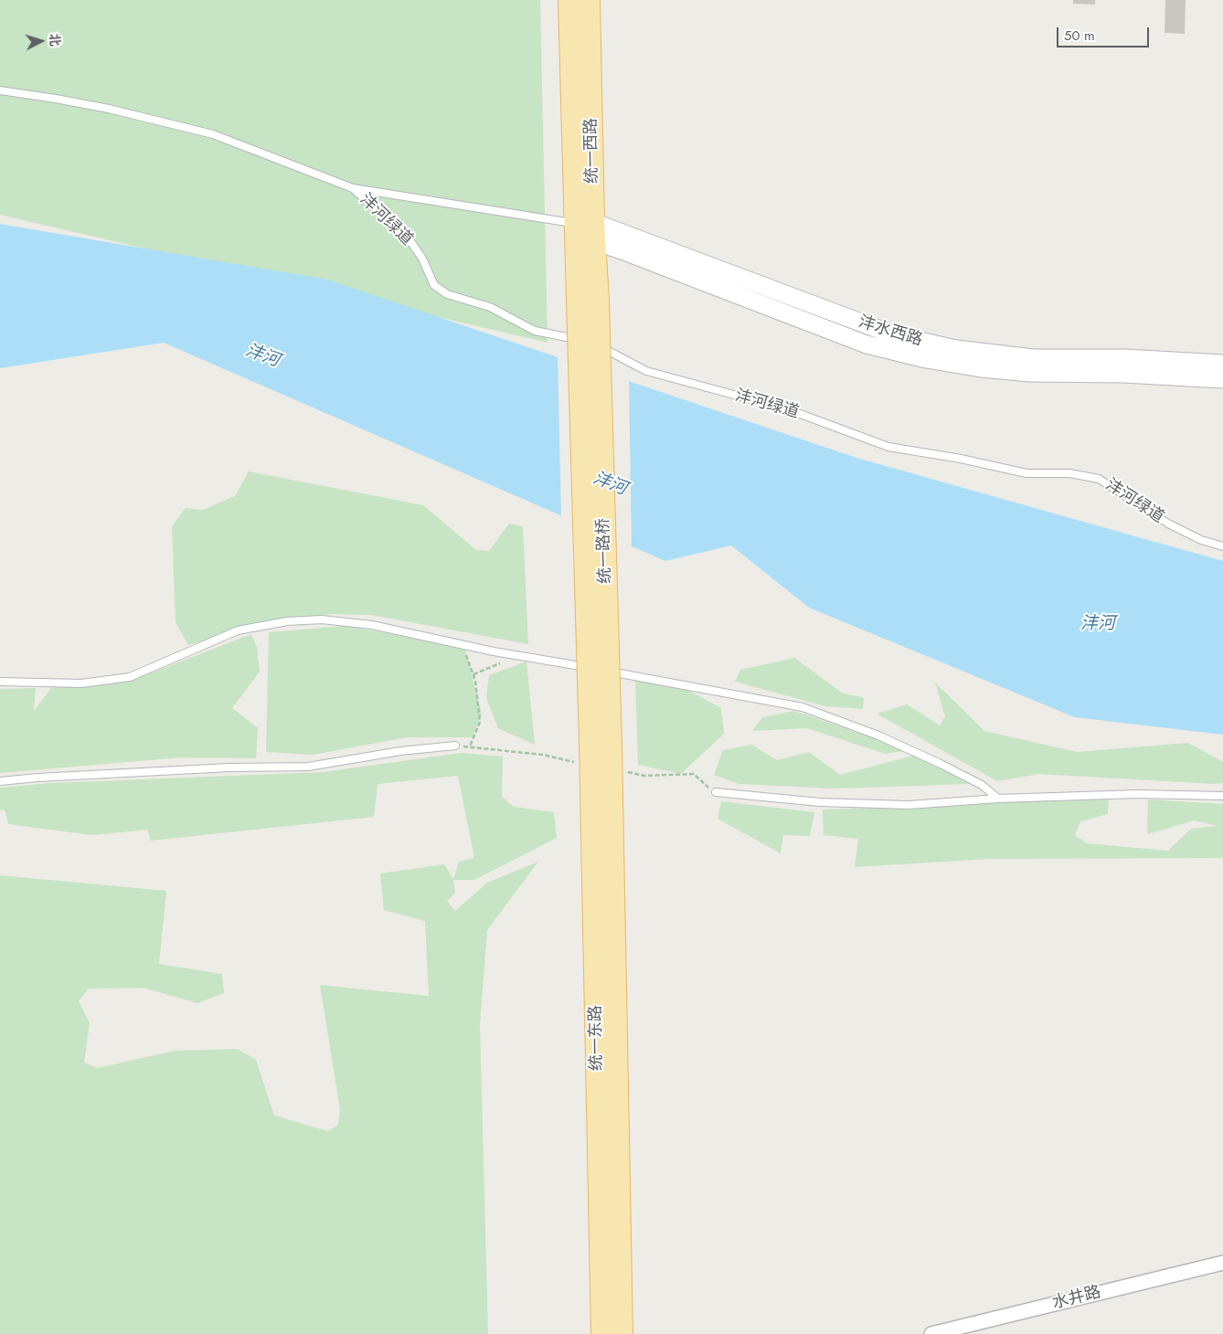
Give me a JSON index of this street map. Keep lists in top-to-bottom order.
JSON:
{
  "streets": {
    "main road": ["统一西路", "统一路桥", "统一东路"],
    "street": ["沣水西路", "水井路"],
    "lane": ["沣河绿道"]
  },
  "crossings": [
    ["统一西路", "沣水西路"],
    ["统一西路", "统一路桥"],
    ["统一路桥", "统一东路"]
  ],
  "water": ["沣河"],
  "scale_bar": "50 m",
  "north": "right"
}
